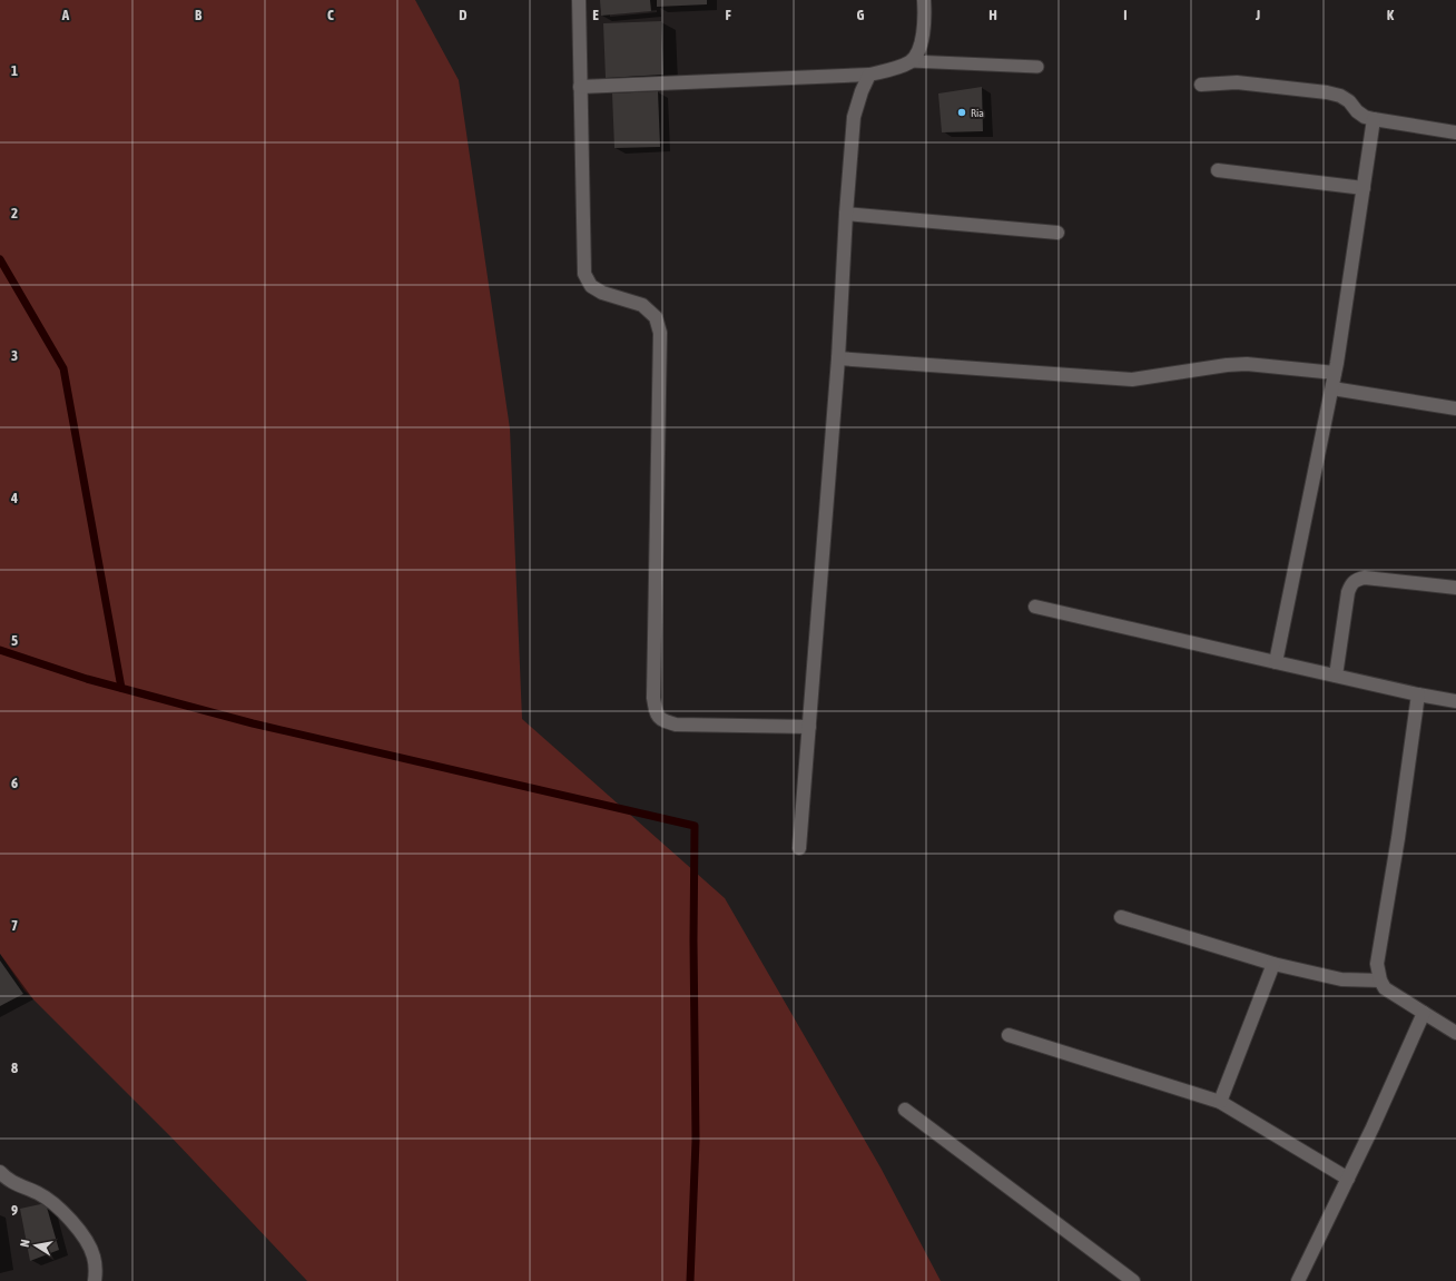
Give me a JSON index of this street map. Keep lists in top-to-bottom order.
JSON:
{
  "places": ["Ria"],
  "north": "left",
  "grid": {
    "columns": [
      "A",
      "B",
      "C",
      "D",
      "E",
      "F",
      "G",
      "H",
      "I",
      "J",
      "K"
    ],
    "rows": [
      "1",
      "2",
      "3",
      "4",
      "5",
      "6",
      "7",
      "8",
      "9"
    ]
  }
}
